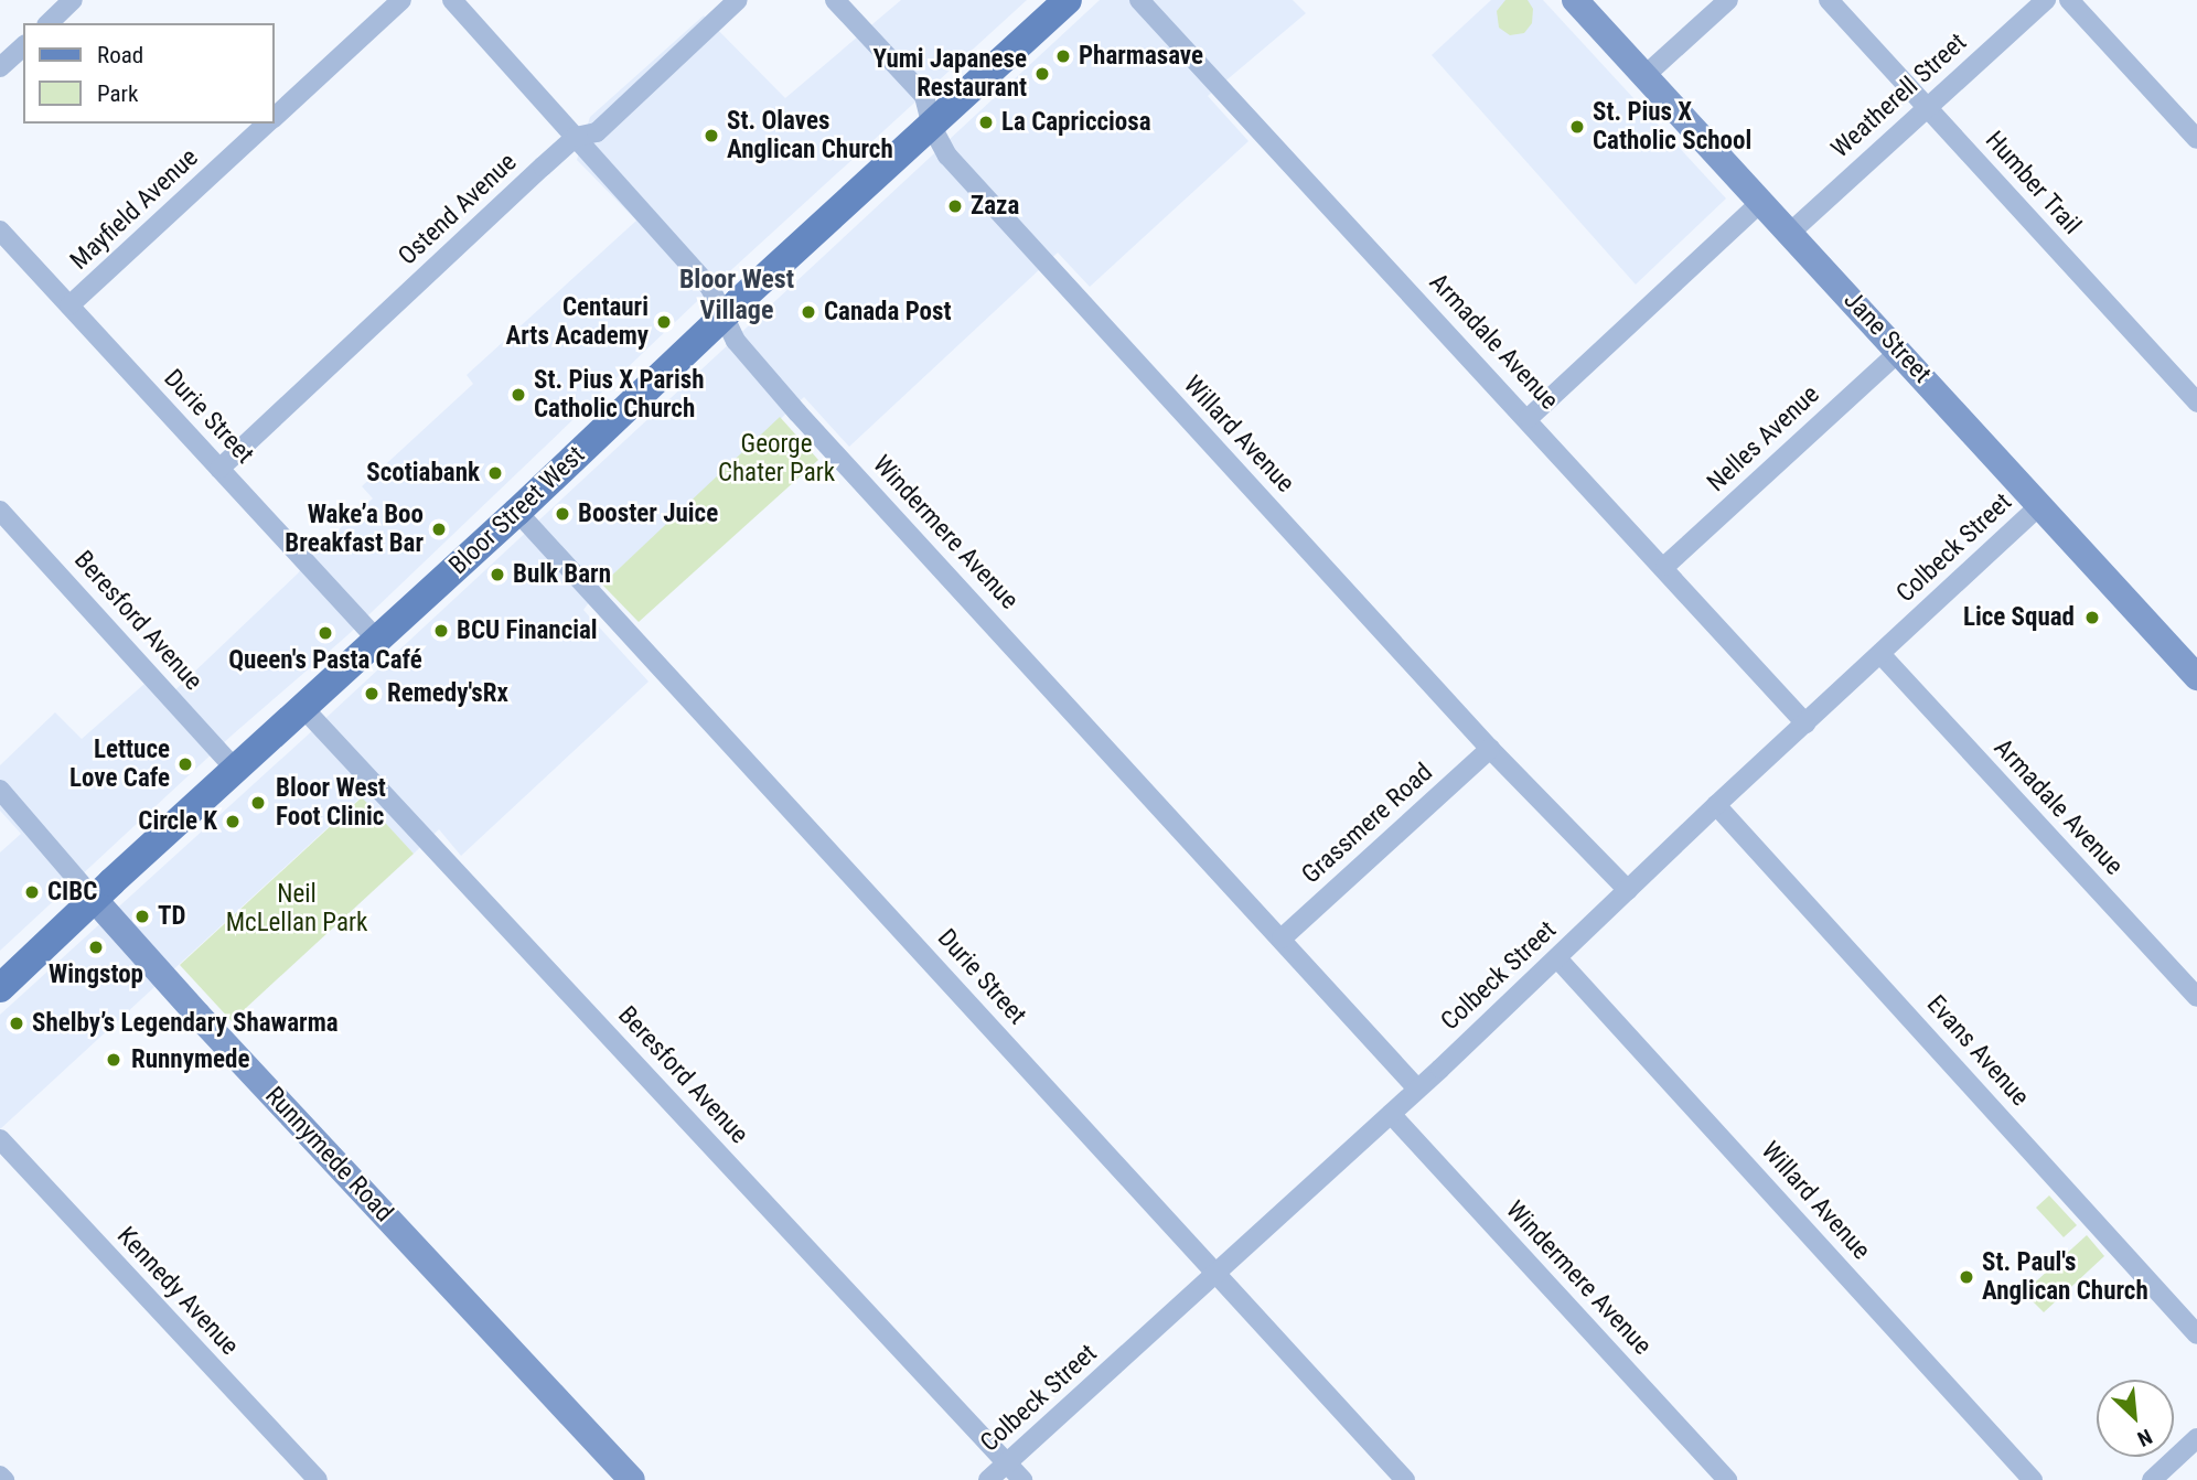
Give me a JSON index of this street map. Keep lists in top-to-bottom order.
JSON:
{
  "streets": {
    "main road": ["Jane Street", "Bloor Street West", "Runnymede Road"],
    "street": [
      "Weatherell Street",
      "Humber Trail",
      "Mayfield Avenue",
      "Ostend Avenue",
      "Armadale Avenue",
      "Durie Street",
      "Willard Avenue",
      "Nelles Avenue",
      "Windermere Avenue",
      "Colbeck Street",
      "Beresford Avenue",
      "Grassmere Road",
      "Evans Avenue",
      "Kennedy Avenue"
    ]
  },
  "crossings": [
    ["Weatherell Street", "Humber Trail"],
    ["Weatherell Street", "Jane Street"],
    ["Mayfield Avenue", "Durie Street"],
    ["Ostend Avenue", "Durie Street"],
    ["Ostend Avenue", "Windermere Avenue"],
    ["Jane Street", "Nelles Avenue"],
    ["Jane Street", "Colbeck Street"],
    ["Armadale Avenue", "Nelles Avenue"],
    ["Armadale Avenue", "Colbeck Street"],
    ["Durie Street", "Bloor Street West"],
    ["Durie Street", "Colbeck Street"],
    ["Willard Avenue", "Bloor Street West"],
    ["Willard Avenue", "Colbeck Street"],
    ["Willard Avenue", "Grassmere Road"],
    ["Bloor Street West", "Windermere Avenue"],
    ["Bloor Street West", "Beresford Avenue"],
    ["Bloor Street West", "Runnymede Road"],
    ["Windermere Avenue", "Colbeck Street"],
    ["Windermere Avenue", "Grassmere Road"],
    ["Colbeck Street", "Beresford Avenue"],
    ["Colbeck Street", "Evans Avenue"]
  ],
  "districts": ["Bloor West Village"],
  "parks": ["George Chater Park", "Neil McLellan Park"],
  "places": [
    "Pharmasave",
    "Yumi Japanese Restaurant",
    "La Capricciosa",
    "St. Pius X Catholic School",
    "St. Olaves Anglican Church",
    "Zaza",
    "Canada Post",
    "Centauri Arts Academy",
    "St. Pius X Parish Catholic Church",
    "Scotiabank",
    "Booster Juice",
    "Wake’a Boo Breakfast Bar",
    "Bulk Barn",
    "Lice Squad",
    "BCU Financial",
    "Queen's Pasta Café",
    "Remedy'sRx",
    "Lettuce Love Cafe",
    "Bloor West Foot Clinic",
    "Circle K",
    "CIBC",
    "TD",
    "Wingstop",
    "Shelby’s Legendary Shawarma",
    "Runnymede",
    "St. Paul's Anglican Church"
  ],
  "legend": ["Road", "Park"],
  "north": "bottom right"
}
